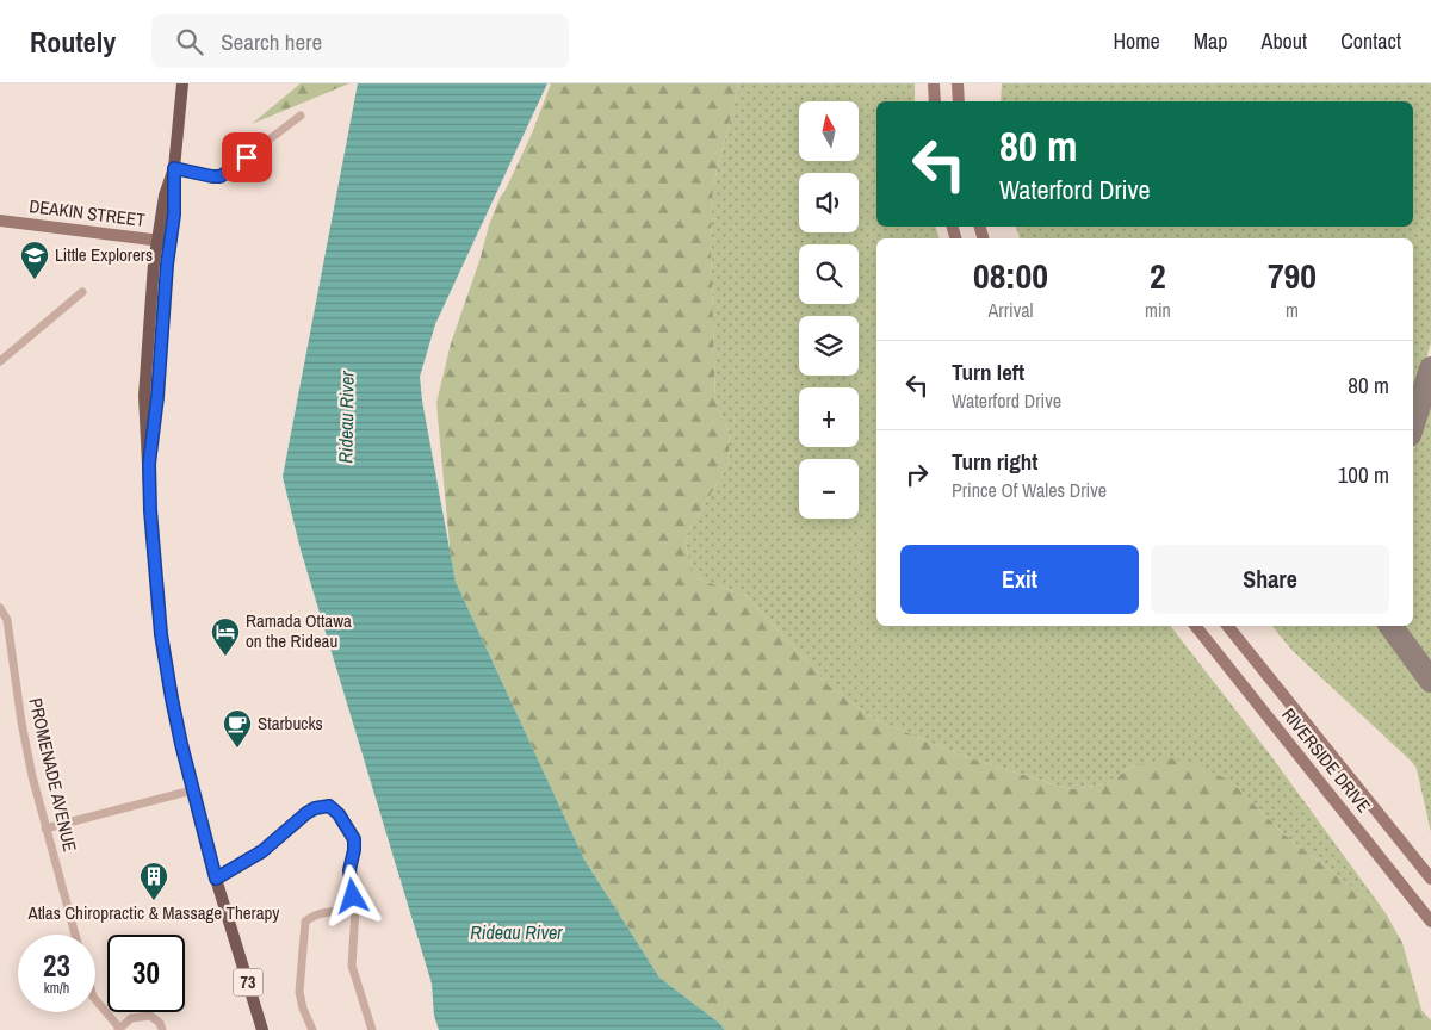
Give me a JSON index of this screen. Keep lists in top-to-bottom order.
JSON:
{
  "streets": {
    "main road": ["DEAKIN STREET", "RIVERSIDE DRIVE", "73"],
    "street": ["PROMENADE AVENUE"]
  },
  "crossings": [
    ["DEAKIN STREET", "73"]
  ],
  "water": ["Rideau River"],
  "places": {
    "school or university": ["Little Explorers"],
    "hotel": ["Ramada Ottawa on the Rideau"],
    "cafe": ["Starbucks"],
    "building": ["Atlas Chiropractic & Massage Therapy"]
  },
  "north": "top",
  "page": {
    "header": "Routely",
    "search": "Search here",
    "nav": [
      "Home",
      "Map",
      "About",
      "Contact"
    ],
    "map_buttons": ["+", "−"],
    "turn": ["80 m", "Waterford Drive"],
    "eta": [
      "08:00",
      "Arrival",
      "2",
      "min",
      "790",
      "m"
    ],
    "list": [
      {
        "name": "Turn left",
        "note": "Waterford Drive",
        "value": "80 m"
      },
      {
        "name": "Turn right",
        "note": "Prince Of Wales Drive",
        "value": "100 m"
      }
    ],
    "buttons": ["Exit", "Share"],
    "speed": "23 km/h",
    "limit": "30"
  }
}
